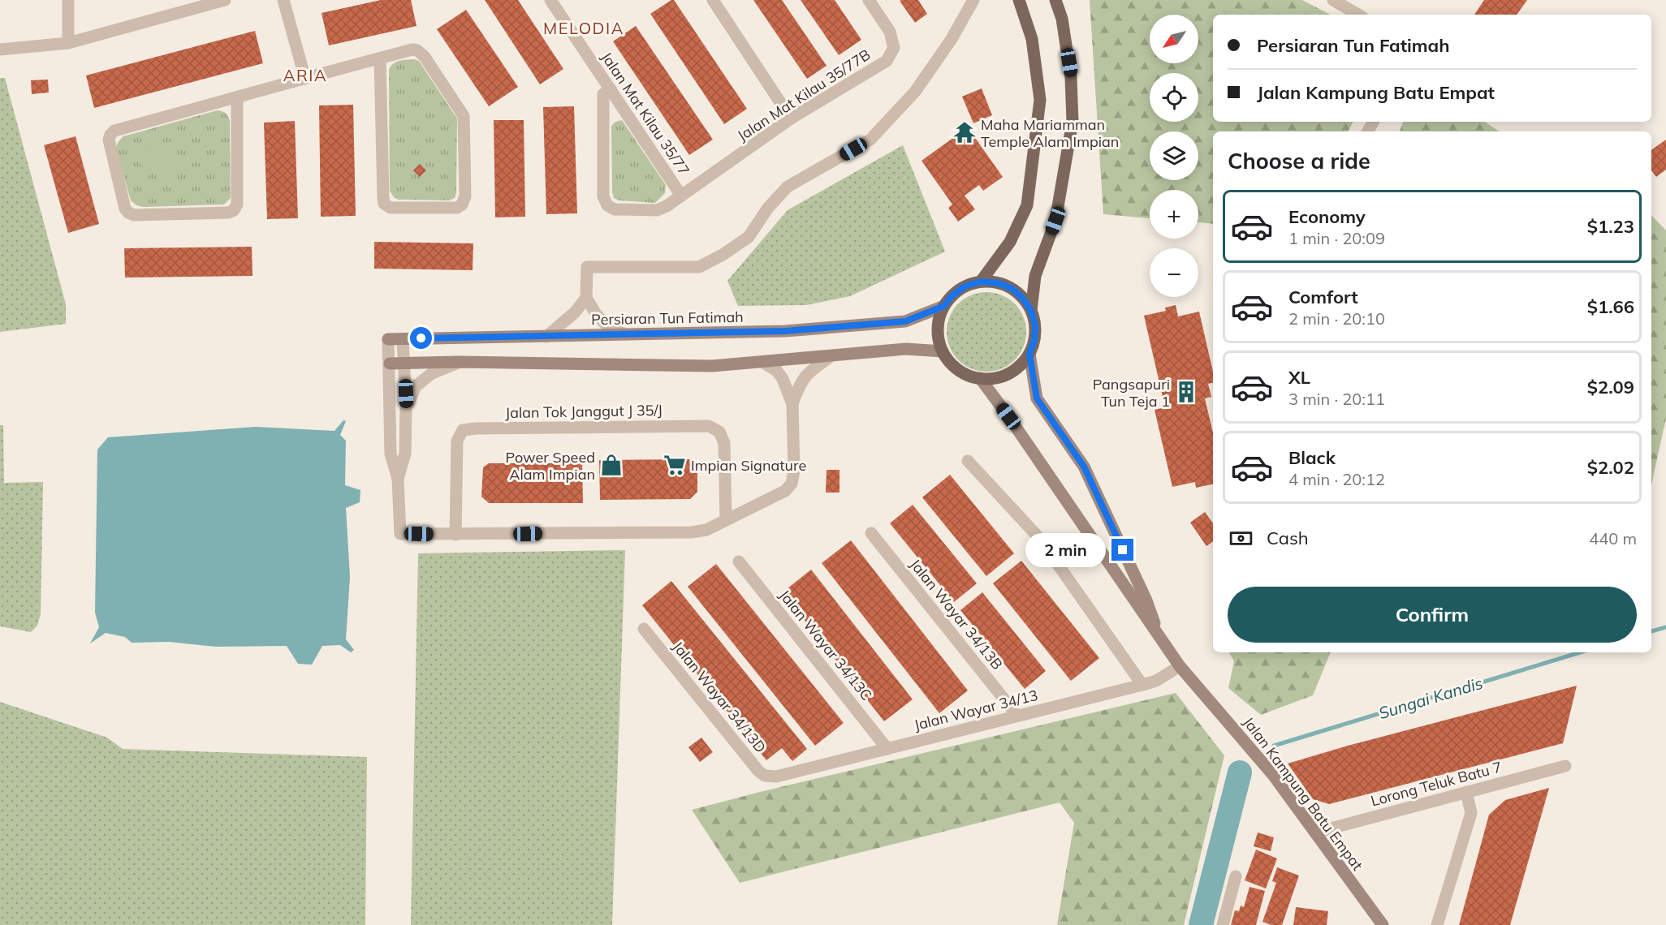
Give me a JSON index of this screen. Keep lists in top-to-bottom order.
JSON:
{
  "streets": {
    "street": [
      "Jalan Mat Kilau 35/77B",
      "Jalan Mat Kilau 35/77",
      "Persiaran Tun Fatimah",
      "Jalan Tok Janggut J 35/J",
      "Jalan Wayar 34/13B",
      "Jalan Wayar 34/13C",
      "Jalan Wayar 34/13D",
      "Jalan Wayar 34/13",
      "Lorong Teluk Batu 7",
      "Jalan Kampung Batu Empat"
    ]
  },
  "crossings": [
    ["Jalan Mat Kilau 35/77B", "Jalan Mat Kilau 35/77"],
    ["Persiaran Tun Fatimah", "Jalan Kampung Batu Empat"],
    ["Jalan Wayar 34/13B", "Jalan Wayar 34/13"],
    ["Jalan Wayar 34/13C", "Jalan Wayar 34/13"],
    ["Jalan Wayar 34/13D", "Jalan Wayar 34/13"],
    ["Jalan Wayar 34/13", "Jalan Kampung Batu Empat"],
    ["Lorong Teluk Batu 7", "Jalan Kampung Batu Empat"]
  ],
  "districts": ["MELODIA", "ARIA"],
  "water": ["Sungai Kandis"],
  "places": {
    "temple": ["Maha Mariamman Temple Alam Impian"],
    "building": ["Pangsapuri Tun Teja 1"],
    "shop": ["Power Speed Alam Impian"],
    "supermarket": ["Impian Signature"]
  },
  "north": "bottom left",
  "page": {
    "map_buttons": ["+", "−"],
    "banner": ["Persiaran Tun Fatimah", "Jalan Kampung Batu Empat"],
    "heading": "Choose a ride",
    "list": [
      {
        "name": "Economy",
        "note": "1 min · 20:09",
        "value": "$1.23"
      },
      {
        "name": "Comfort",
        "note": "2 min · 20:10",
        "value": "$1.66"
      },
      {
        "name": "XL",
        "note": "3 min · 20:11",
        "value": "$2.09"
      },
      {
        "name": "Black",
        "note": "4 min · 20:12",
        "value": "$2.02"
      }
    ],
    "pay": ["Cash", "440 m"],
    "bubble": "2 min",
    "buttons": "Confirm"
  }
}
